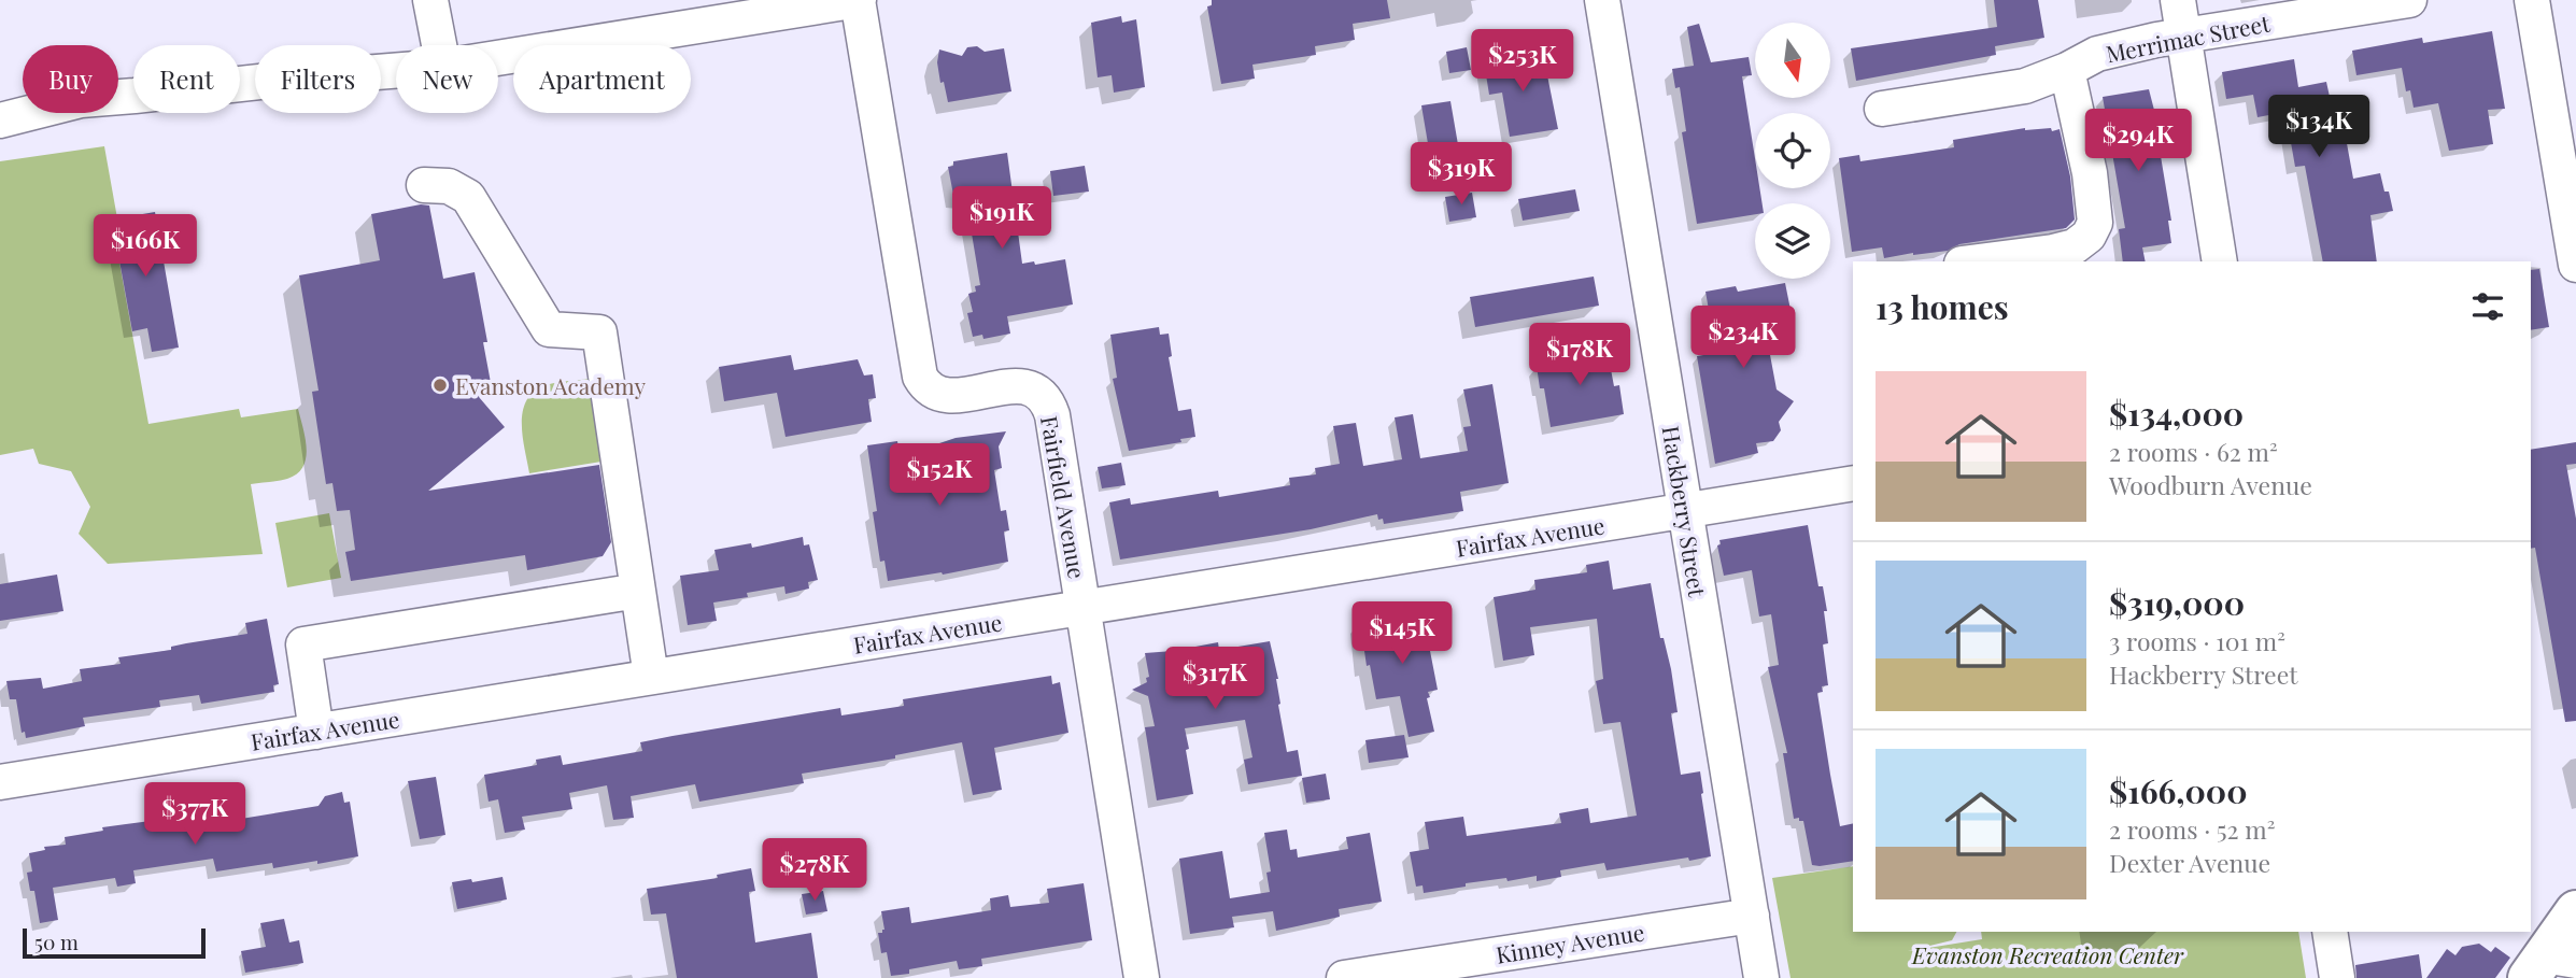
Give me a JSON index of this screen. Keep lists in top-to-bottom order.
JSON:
{
  "streets": {
    "street": [
      "Merrimac Street",
      "Fairfield Avenue",
      "Hackberry Street",
      "Fairfax Avenue",
      "Kinney Avenue"
    ]
  },
  "crossings": [
    ["Fairfield Avenue", "Fairfax Avenue"],
    ["Hackberry Street", "Fairfax Avenue"],
    ["Hackberry Street", "Kinney Avenue"]
  ],
  "parks": ["Evanston Recreation Center"],
  "places": ["Evanston Academy"],
  "scale_bar": "50 m",
  "north": "bottom",
  "page": {
    "price": [
      "$253K",
      "$134K",
      "$294K",
      "$319K",
      "$191K",
      "$166K",
      "$234K",
      "$178K",
      "$152K",
      "$145K",
      "$317K",
      "$377K",
      "$278K"
    ],
    "chip": [
      "Buy",
      "Rent",
      "Filters",
      "New",
      "Apartment"
    ],
    "heading": "13 homes",
    "list": [
      {
        "name": "$134,000",
        "note": "2 rooms · 62 m² · Woodburn Avenue"
      },
      {
        "name": "$319,000",
        "note": "3 rooms · 101 m² · Hackberry Street"
      },
      {
        "name": "$166,000",
        "note": "2 rooms · 52 m² · Dexter Avenue"
      }
    ],
    "scale": "50 m"
  }
}
